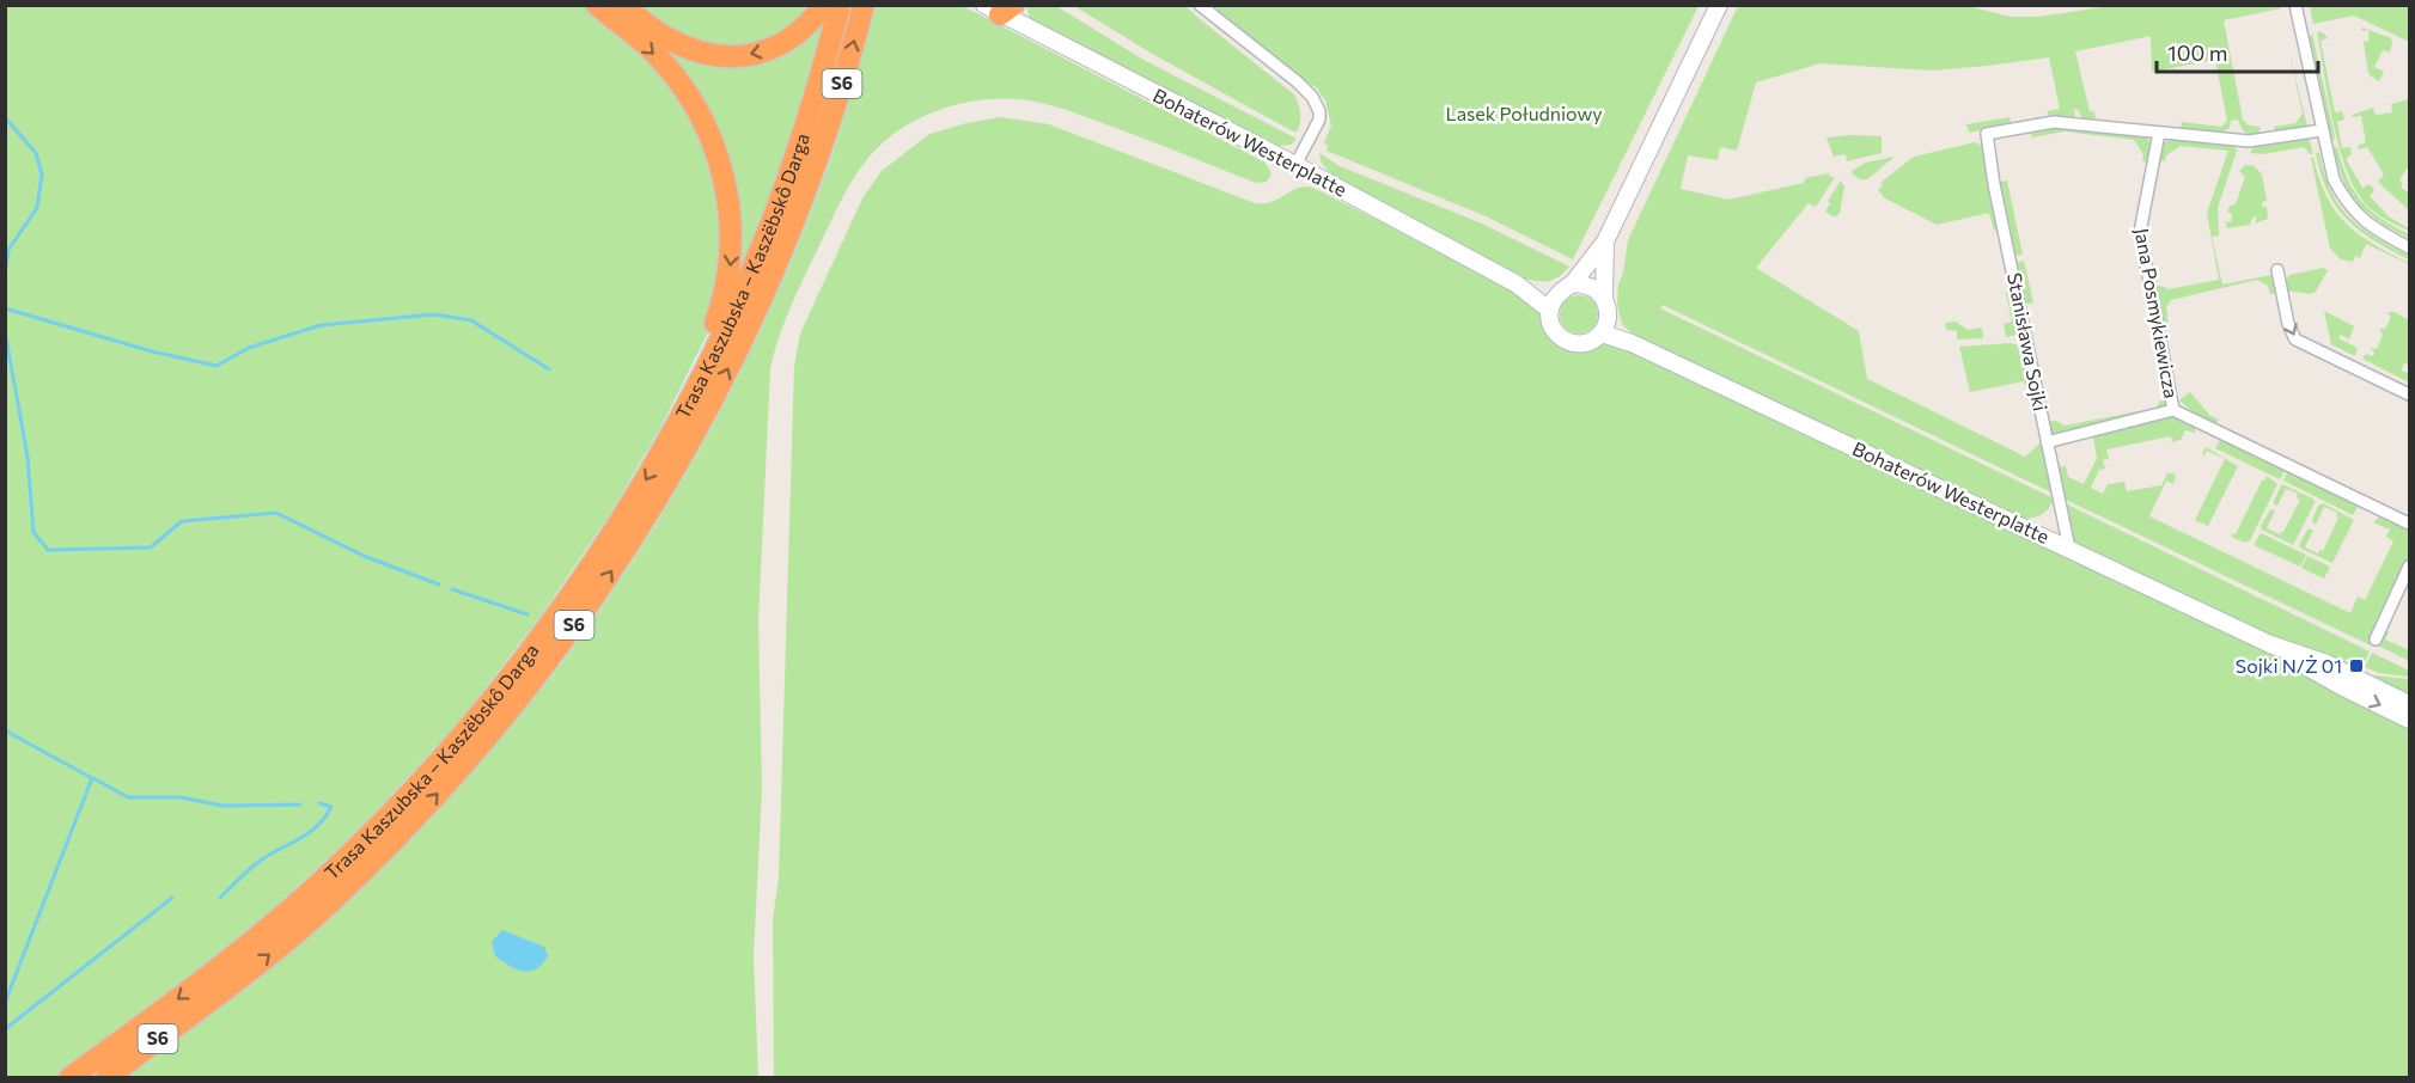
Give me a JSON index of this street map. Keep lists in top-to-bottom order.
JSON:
{
  "streets": {
    "highway": ["S6", "Trasa Kaszubska – Kaszëbskô Darga"],
    "main road": ["Bohaterów Westerplatte"],
    "street": ["Jana Posmykiewicza", "Stanisława Sojki"]
  },
  "crossings": [
    ["Bohaterów Westerplatte", "Stanisława Sojki"],
    ["Jana Posmykiewicza", "Stanisława Sojki"]
  ],
  "parks": ["Lasek Południowy"],
  "places": {
    "transit": ["Sojki N/Ż 01"]
  },
  "scale_bar": "100 m"
}
